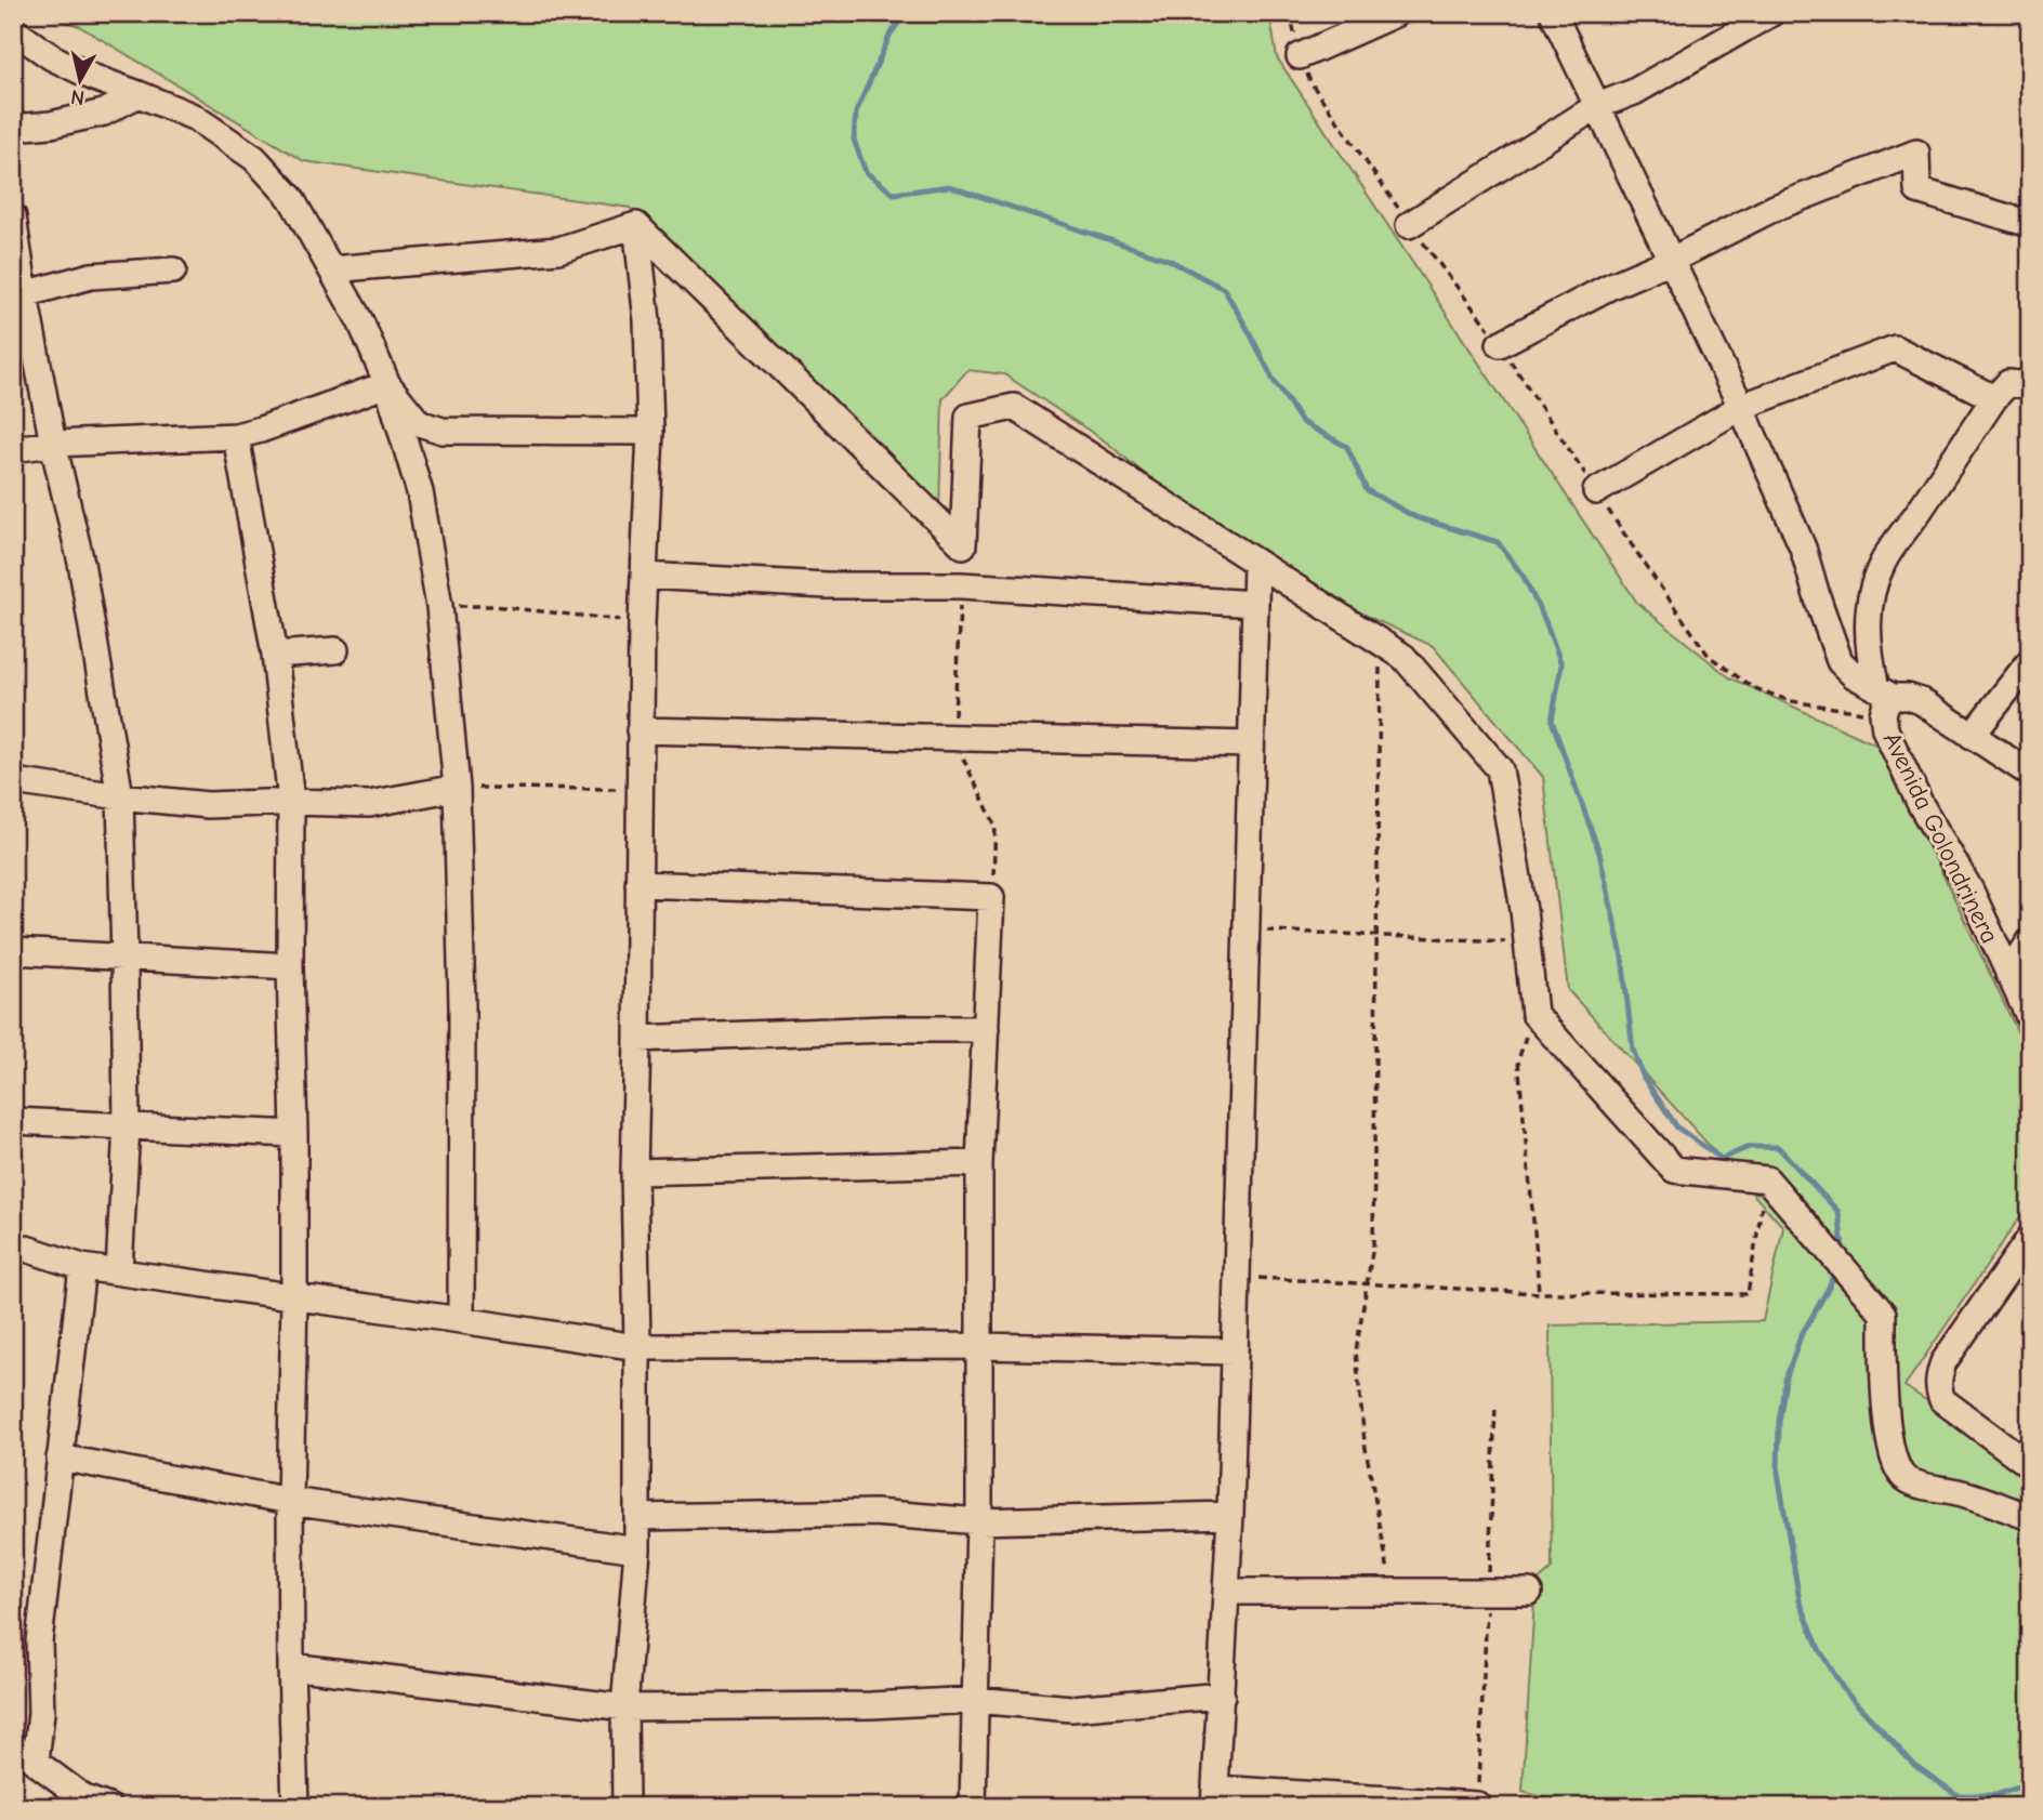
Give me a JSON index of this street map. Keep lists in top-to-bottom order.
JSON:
{
  "streets": {
    "street": ["Avenida Golondrinera"]
  },
  "north": "bottom"
}
